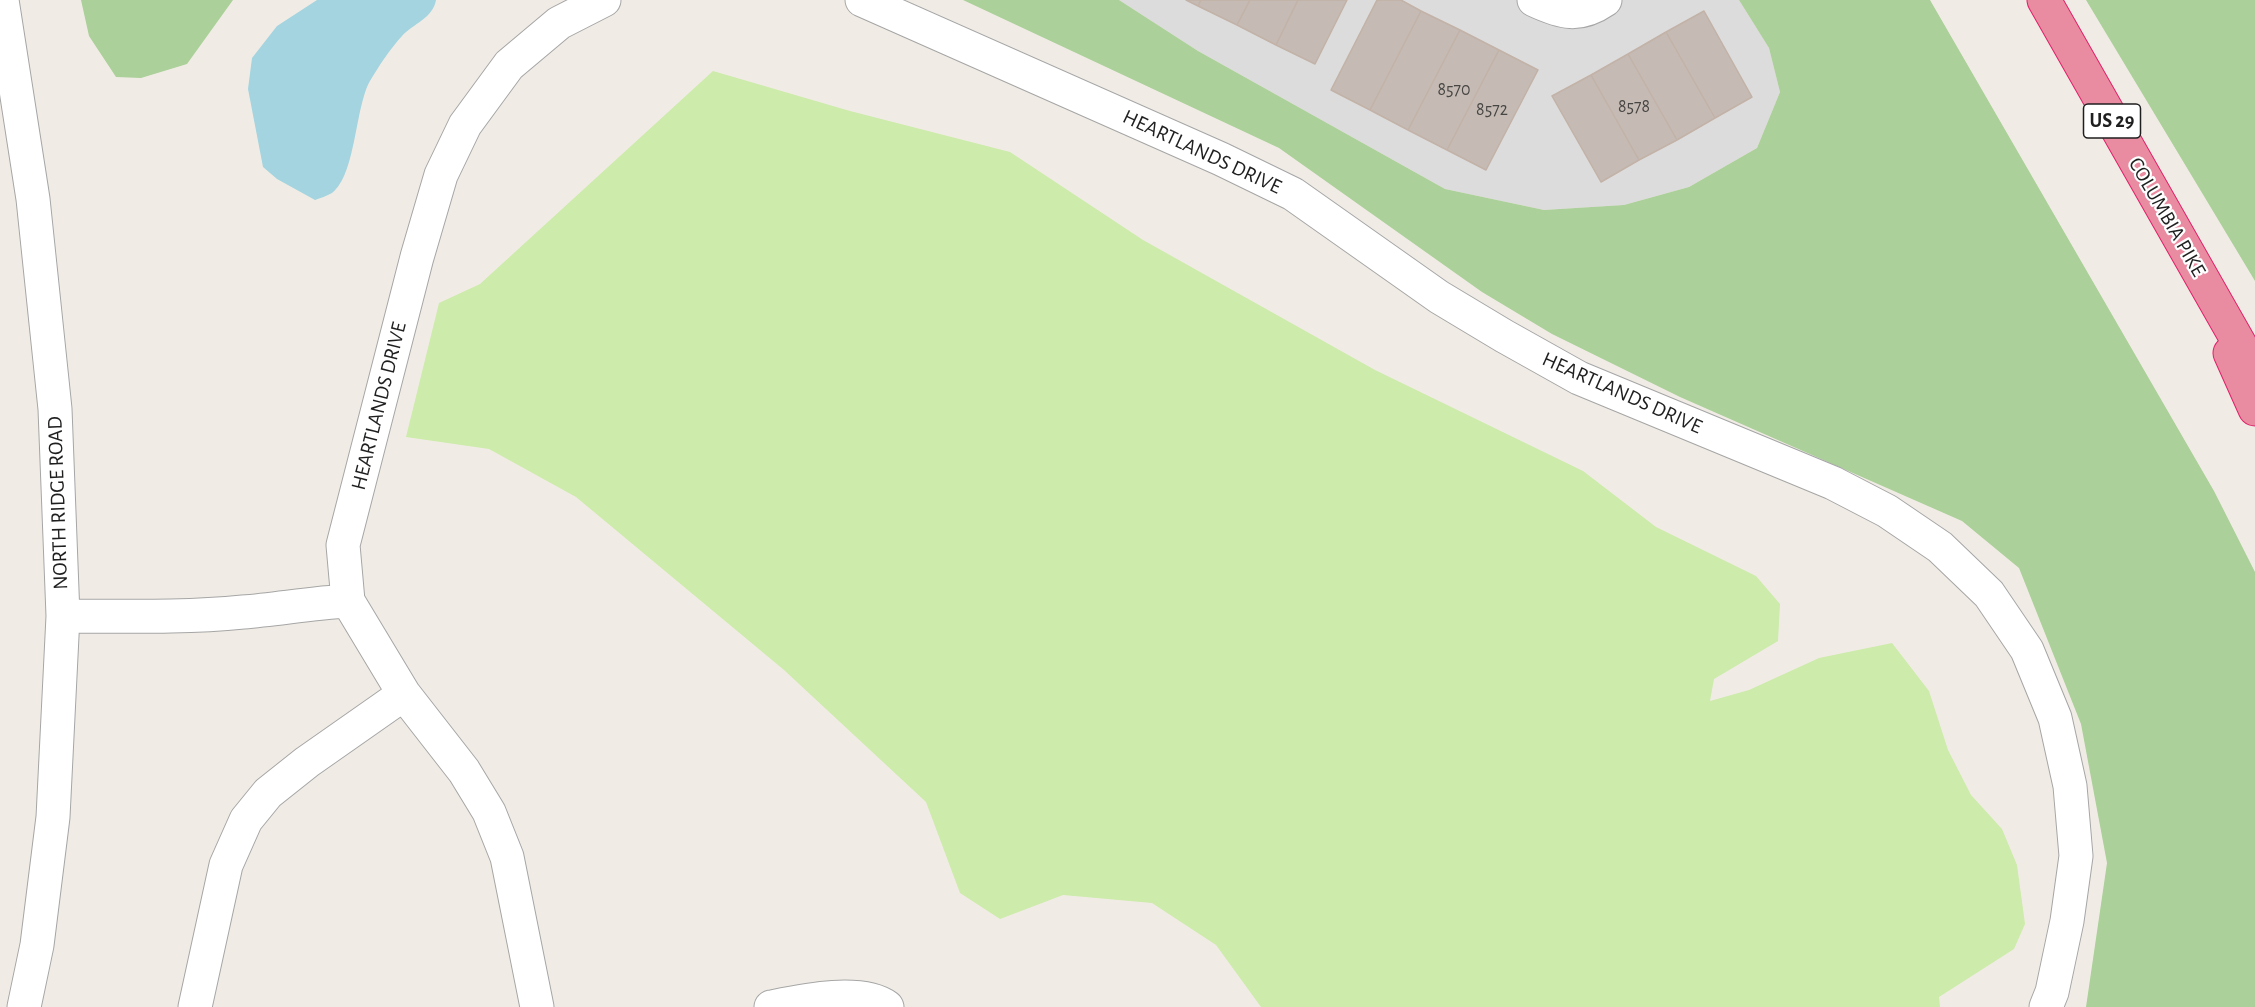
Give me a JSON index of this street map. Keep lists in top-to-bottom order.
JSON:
{
  "streets": {
    "highway": ["US 29", "COLUMBIA PIKE"],
    "street": ["HEARTLANDS DRIVE", "NORTH RIDGE ROAD"]
  },
  "house_numbers": ["8570", "8578", "8572"]
}
